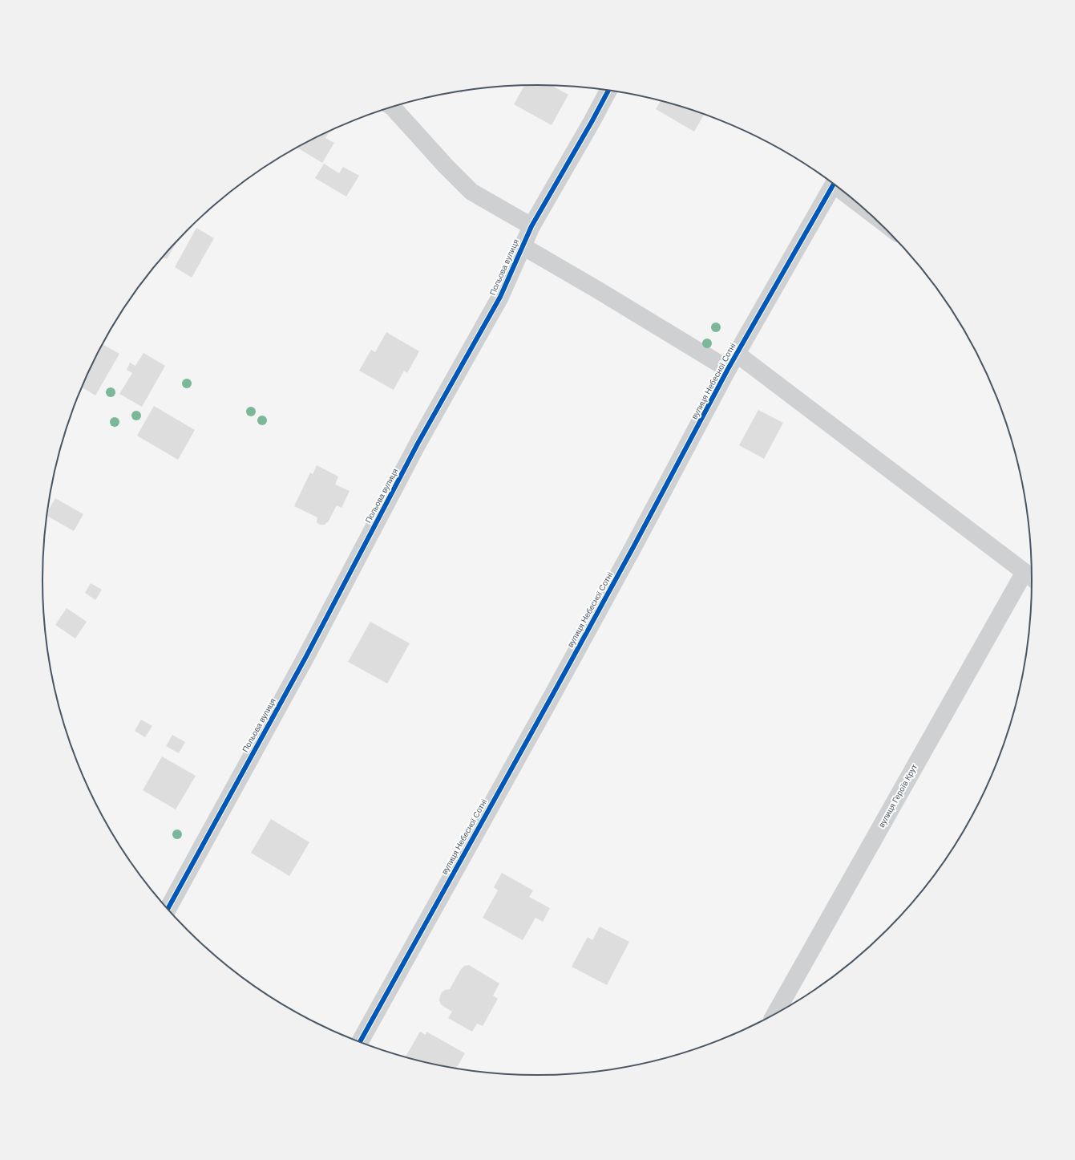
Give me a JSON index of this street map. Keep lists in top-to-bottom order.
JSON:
{
  "streets": {
    "street": ["Польова вулиця", "вулиця Небесної Сотні", "вулиця Героїв Крут"]
  }
}
